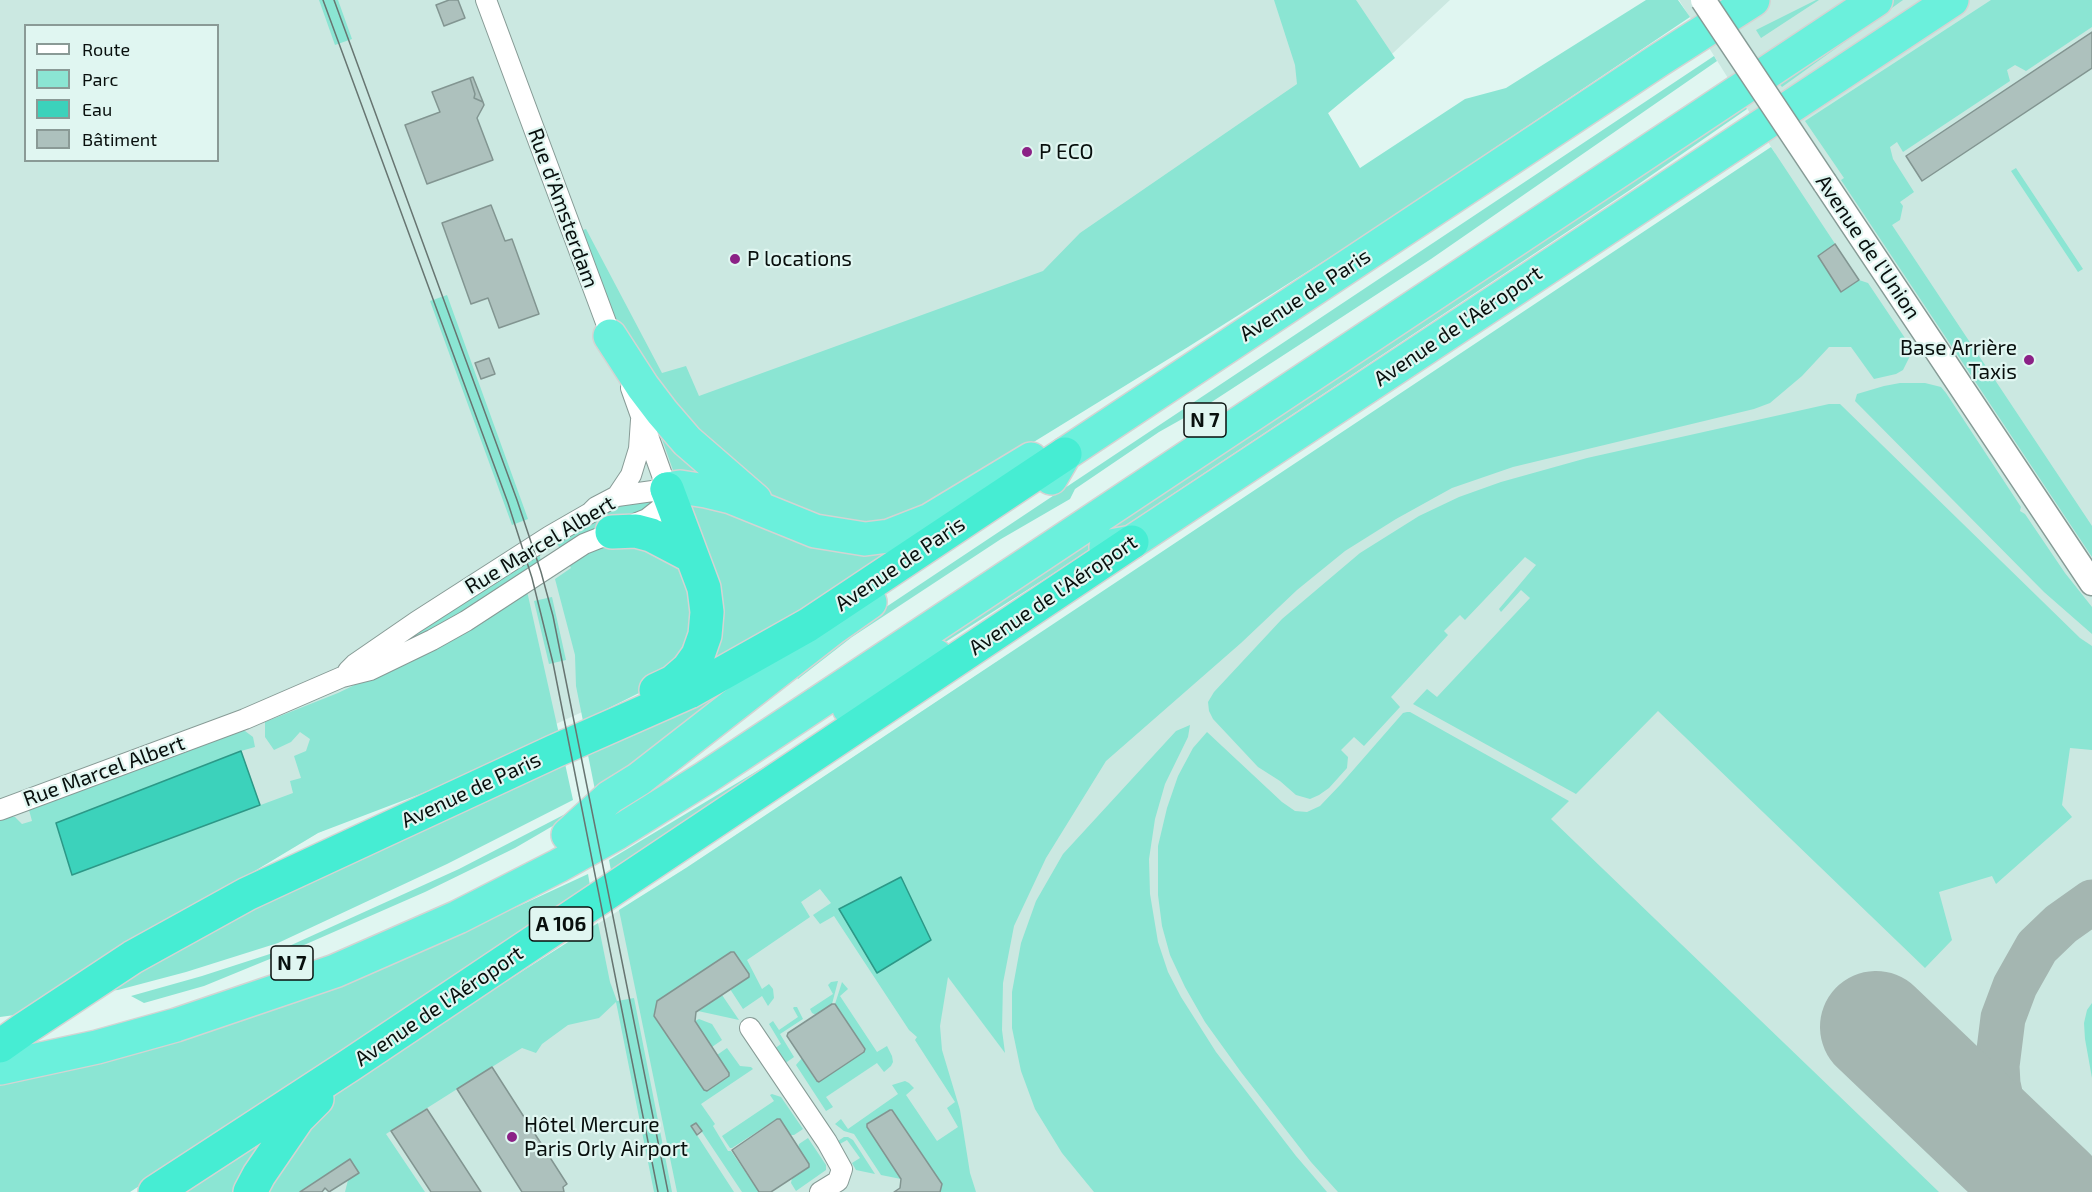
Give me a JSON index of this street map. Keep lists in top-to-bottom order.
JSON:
{
  "streets": {
    "highway": [
      "Avenue de Paris",
      "Avenue de l'Aéroport",
      "N 7",
      "A 106"
    ],
    "street": ["Rue d'Amsterdam", "Avenue de l'Union", "Rue Marcel Albert"]
  },
  "crossings": [
    ["Rue d'Amsterdam", "Rue Marcel Albert"],
    ["Avenue de Paris", "N 7"]
  ],
  "places": [
    "P ECO",
    "P locations",
    "Base Arrière Taxis",
    "Hôtel Mercure Paris Orly Airport"
  ],
  "legend": [
    "Route",
    "Parc",
    "Eau",
    "Bâtiment"
  ]
}
